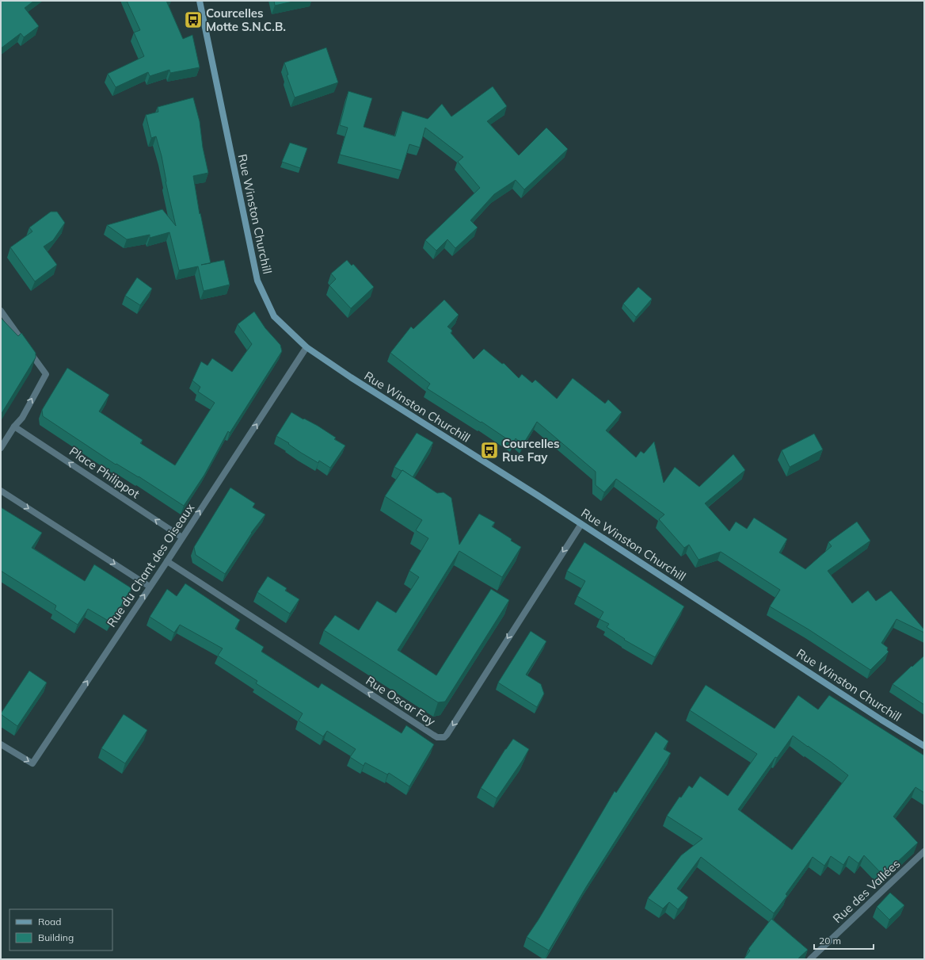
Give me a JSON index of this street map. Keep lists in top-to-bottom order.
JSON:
{
  "streets": {
    "main road": ["Rue Winston Churchill"],
    "street": [
      "Place Philippot",
      "Rue du Chant des Oiseaux",
      "Rue Oscar Fay",
      "Rue des Vallées"
    ]
  },
  "crossings": [
    ["Rue Winston Churchill", "Rue du Chant des Oiseaux"],
    ["Rue Winston Churchill", "Rue Oscar Fay"],
    ["Place Philippot", "Rue du Chant des Oiseaux"],
    ["Rue du Chant des Oiseaux", "Rue Oscar Fay"]
  ],
  "one_way": ["Place Philippot", "Rue du Chant des Oiseaux"],
  "places": {
    "bus stop": ["Courcelles Motte S.N.C.B.", "Courcelles Rue Fay"]
  },
  "legend": ["Road", "Building"],
  "scale_bar": "20 m"
}
